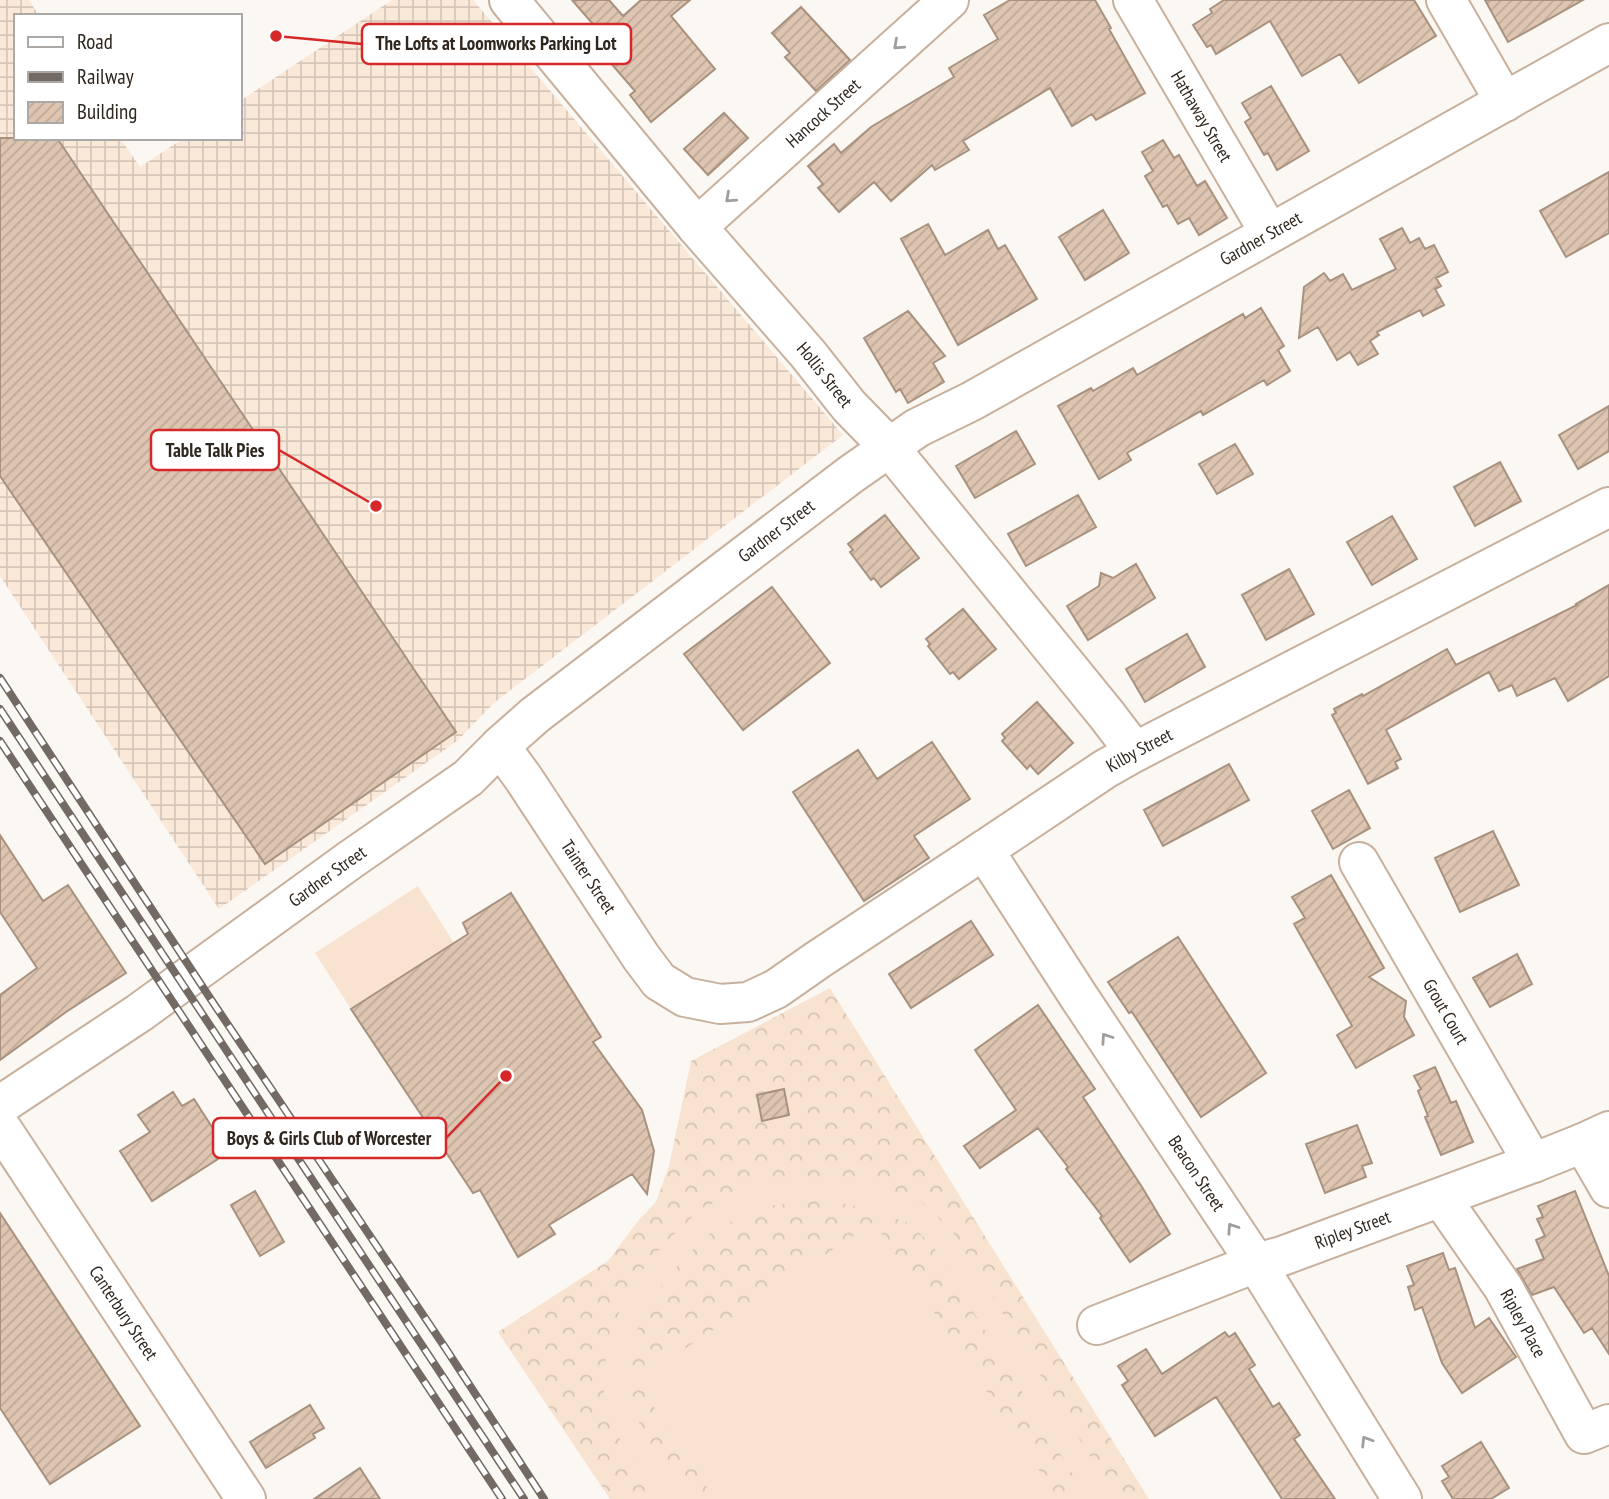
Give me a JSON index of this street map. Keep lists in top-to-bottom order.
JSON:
{
  "streets": {
    "street": [
      "Hancock Street",
      "Hathaway Street",
      "Gardner Street",
      "Hollis Street",
      "Kilby Street",
      "Tainter Street",
      "Grout Court",
      "Beacon Street",
      "Ripley Street",
      "Canterbury Street",
      "Ripley Place"
    ]
  },
  "crossings": [
    ["Hancock Street", "Hollis Street"],
    ["Hathaway Street", "Gardner Street"],
    ["Gardner Street", "Hollis Street"],
    ["Gardner Street", "Tainter Street"],
    ["Hollis Street", "Kilby Street"],
    ["Kilby Street", "Tainter Street"],
    ["Kilby Street", "Beacon Street"],
    ["Grout Court", "Ripley Street"],
    ["Beacon Street", "Ripley Street"],
    ["Ripley Street", "Ripley Place"]
  ],
  "one_way": ["Hancock Street", "Beacon Street"],
  "places": ["The Lofts at Loomworks Parking Lot", "Table Talk Pies", "Boys & Girls Club of Worcester"],
  "legend": ["Road", "Railway", "Building"]
}
